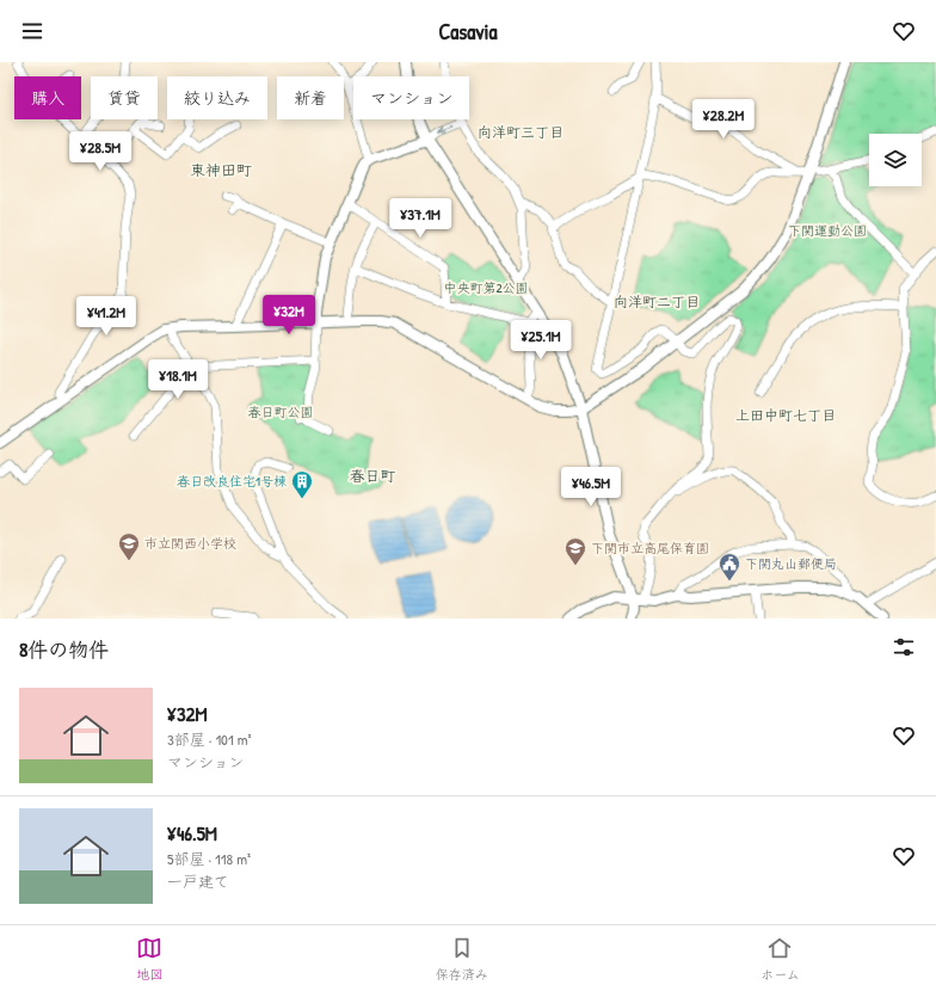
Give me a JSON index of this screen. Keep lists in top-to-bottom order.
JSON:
{
  "districts": [
    "向洋町三丁目",
    "東神田町",
    "向洋町二丁目",
    "上田中町七丁目",
    "春日町"
  ],
  "parks": ["下関運動公園", "中央町第2公園", "春日町公園"],
  "places": {
    "building": ["春日改良住宅1号棟"],
    "school or university": ["市立関西小学校", "下関市立高尾保育園"],
    "public building": ["下関丸山郵便局"]
  },
  "page": {
    "header": "Casavia",
    "chip": [
      "購入",
      "賃貸",
      "絞り込み",
      "新着",
      "マンション"
    ],
    "price": [
      "¥28.2M",
      "¥28.5M",
      "¥37.1M",
      "¥32M",
      "¥41.2M",
      "¥25.1M",
      "¥18.1M",
      "¥46.5M"
    ],
    "heading": "8件の物件",
    "list": [
      {
        "name": "¥32M",
        "note": "3部屋 · 101 m² · マンション"
      },
      {
        "name": "¥46.5M",
        "note": "5部屋 · 118 m² · 一戸建て"
      }
    ],
    "tabs": ["地図", "保存済み", "ホーム"]
  }
}
